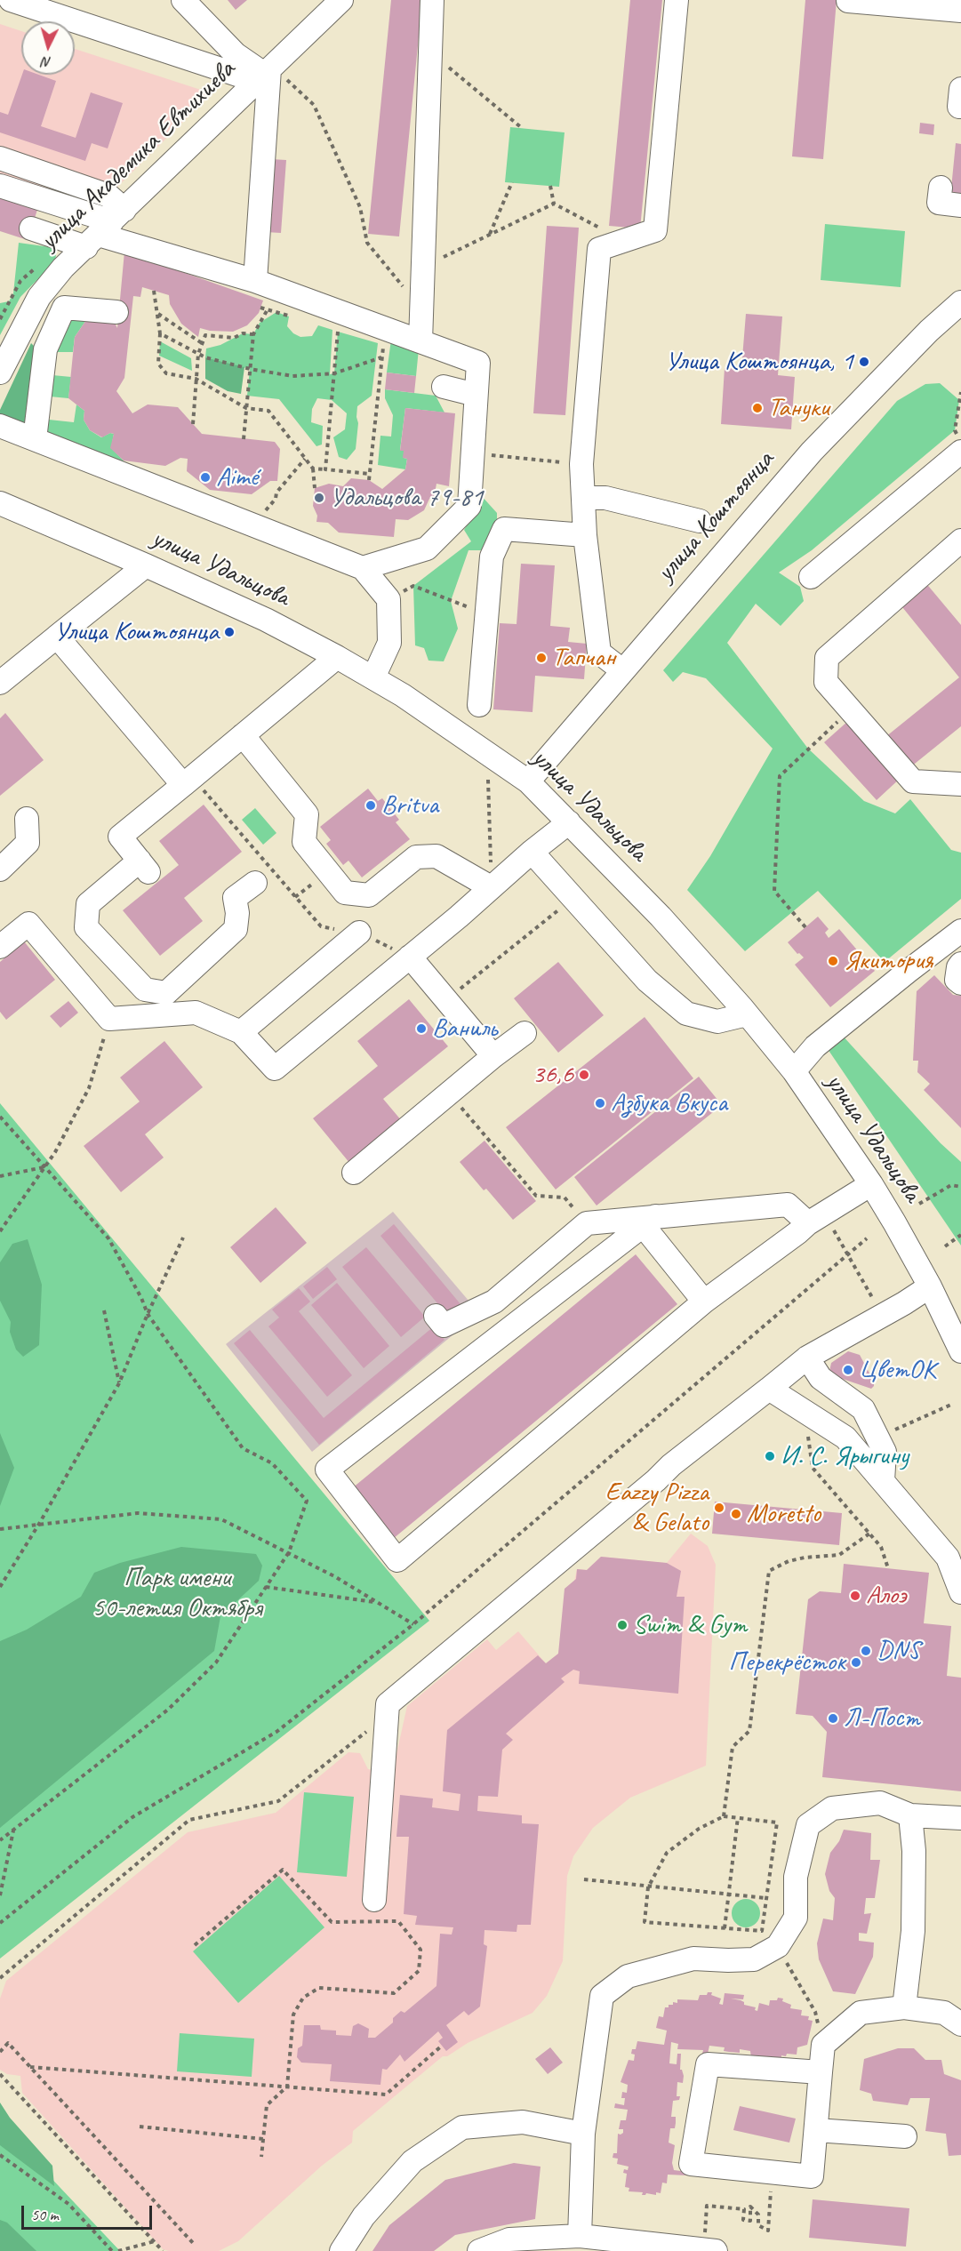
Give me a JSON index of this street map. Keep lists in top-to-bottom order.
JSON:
{
  "streets": {
    "street": ["улица Академика Евтихиева", "улица Коштоянца", "улица Удальцова"]
  },
  "crossings": [
    ["улица Коштоянца", "улица Удальцова"]
  ],
  "parks": ["Парк имени 50-летия Октября"],
  "places": [
    "Улица Коштоянца, 1",
    "Тануки",
    "Aimé",
    "Удальцова 79-81",
    "Улица Коштоянца",
    "Тапчан",
    "Britva",
    "Якитория",
    "Ваниль",
    "36,6",
    "Азбука Вкуса",
    "ЦветОК",
    "И. С. Ярыгину",
    "Eazzy Pizza & Gelato",
    "Moretto",
    "Алоэ",
    "Swim & Gym",
    "DNS",
    "Перекрёсток",
    "Л-Пост"
  ],
  "scale_bar": "50 m",
  "north": "bottom"
}
